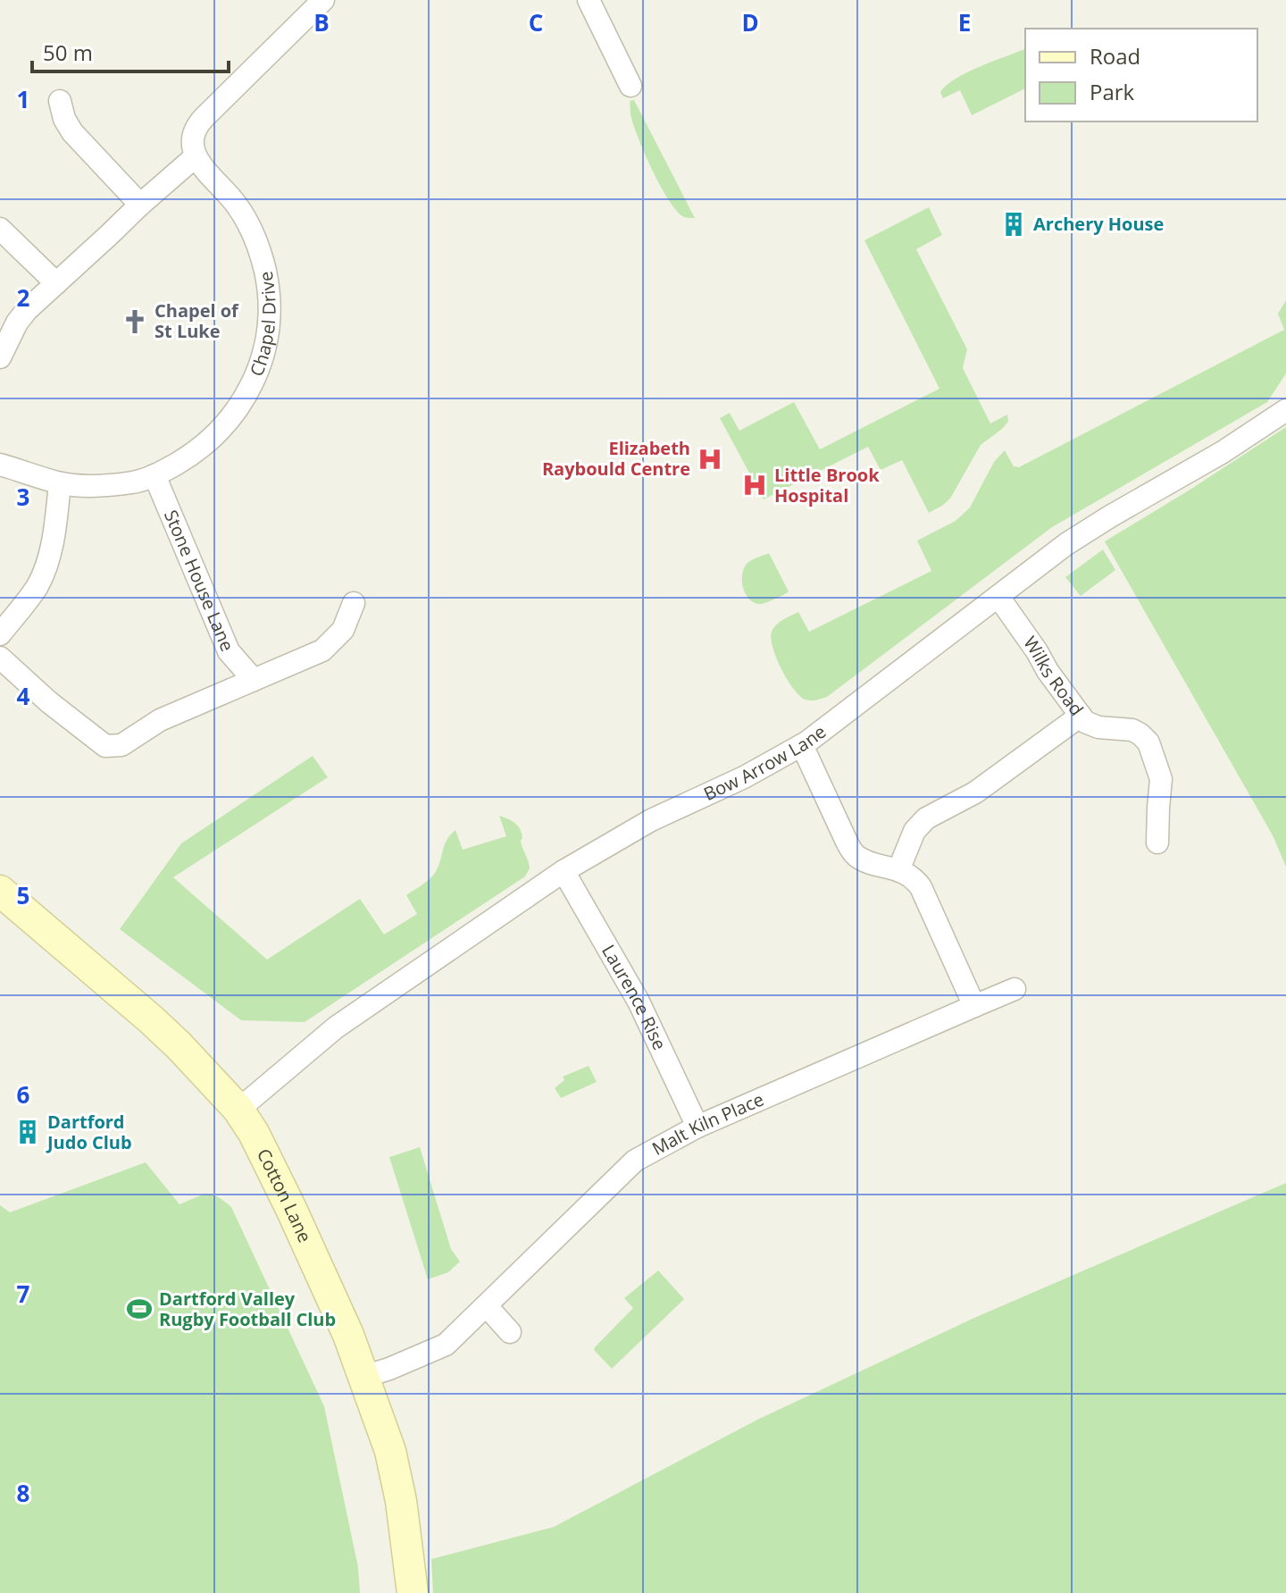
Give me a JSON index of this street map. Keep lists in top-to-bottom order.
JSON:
{
  "streets": {
    "main road": ["Cotton Lane"],
    "street": [
      "Chapel Drive",
      "Stone House Lane",
      "Wilks Road",
      "Bow Arrow Lane",
      "Laurence Rise",
      "Malt Kiln Place"
    ]
  },
  "crossings": [
    ["Chapel Drive", "Stone House Lane"],
    ["Wilks Road", "Bow Arrow Lane"],
    ["Bow Arrow Lane", "Laurence Rise"],
    ["Bow Arrow Lane", "Cotton Lane"],
    ["Laurence Rise", "Malt Kiln Place"],
    ["Malt Kiln Place", "Cotton Lane"]
  ],
  "places": {
    "building": ["Archery House", "Dartford Judo Club"],
    "church": ["Chapel of St Luke"],
    "hospital": ["Elizabeth Raybould Centre", "Little Brook Hospital"],
    "sports": ["Dartford Valley Rugby Football Club"]
  },
  "legend": ["Road", "Park"],
  "scale_bar": "50 m",
  "grid": {
    "columns": [
      "B",
      "C",
      "D",
      "E"
    ],
    "rows": [
      "1",
      "2",
      "3",
      "4",
      "5",
      "6",
      "7",
      "8"
    ]
  }
}
